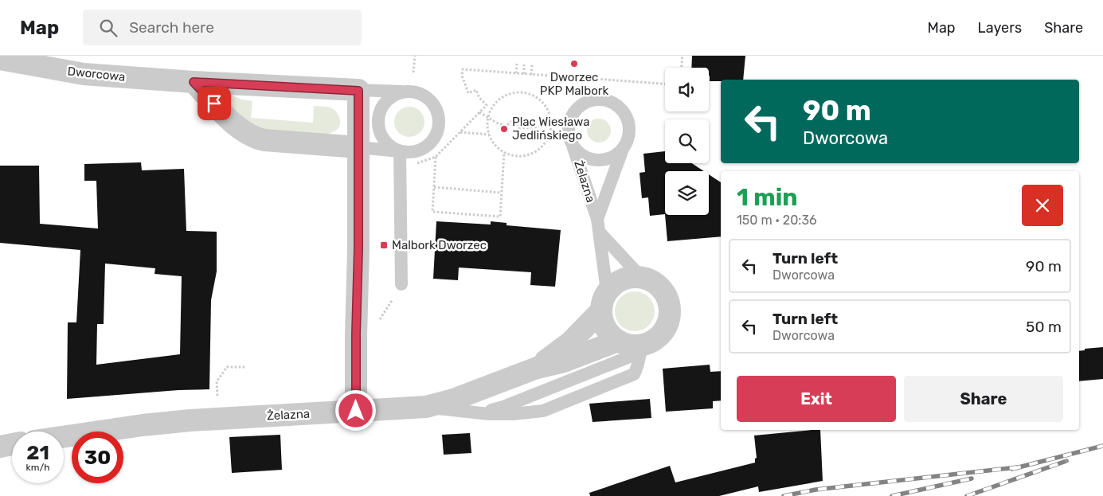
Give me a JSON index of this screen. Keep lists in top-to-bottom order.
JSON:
{
  "streets": {
    "street": ["Dworcowa", "Żelazna"]
  },
  "places": {
    "other": ["Dworzec PKP Malbork", "Plac Wiesława Jedlińskiego"],
    "transit": ["Malbork Dworzec"]
  },
  "page": {
    "header": "Map",
    "search": "Search here",
    "nav": ["Map", "Layers", "Share"],
    "turn": ["90 m", "Dworcowa"],
    "heading": ["1 min", "150 m · 20:36"],
    "list": [
      {
        "name": "Turn left",
        "note": "Dworcowa",
        "value": "90 m"
      },
      {
        "name": "Turn left",
        "note": "Dworcowa",
        "value": "50 m"
      }
    ],
    "buttons": ["Exit", "Share"],
    "speed": "21 km/h",
    "limit": "30"
  }
}
